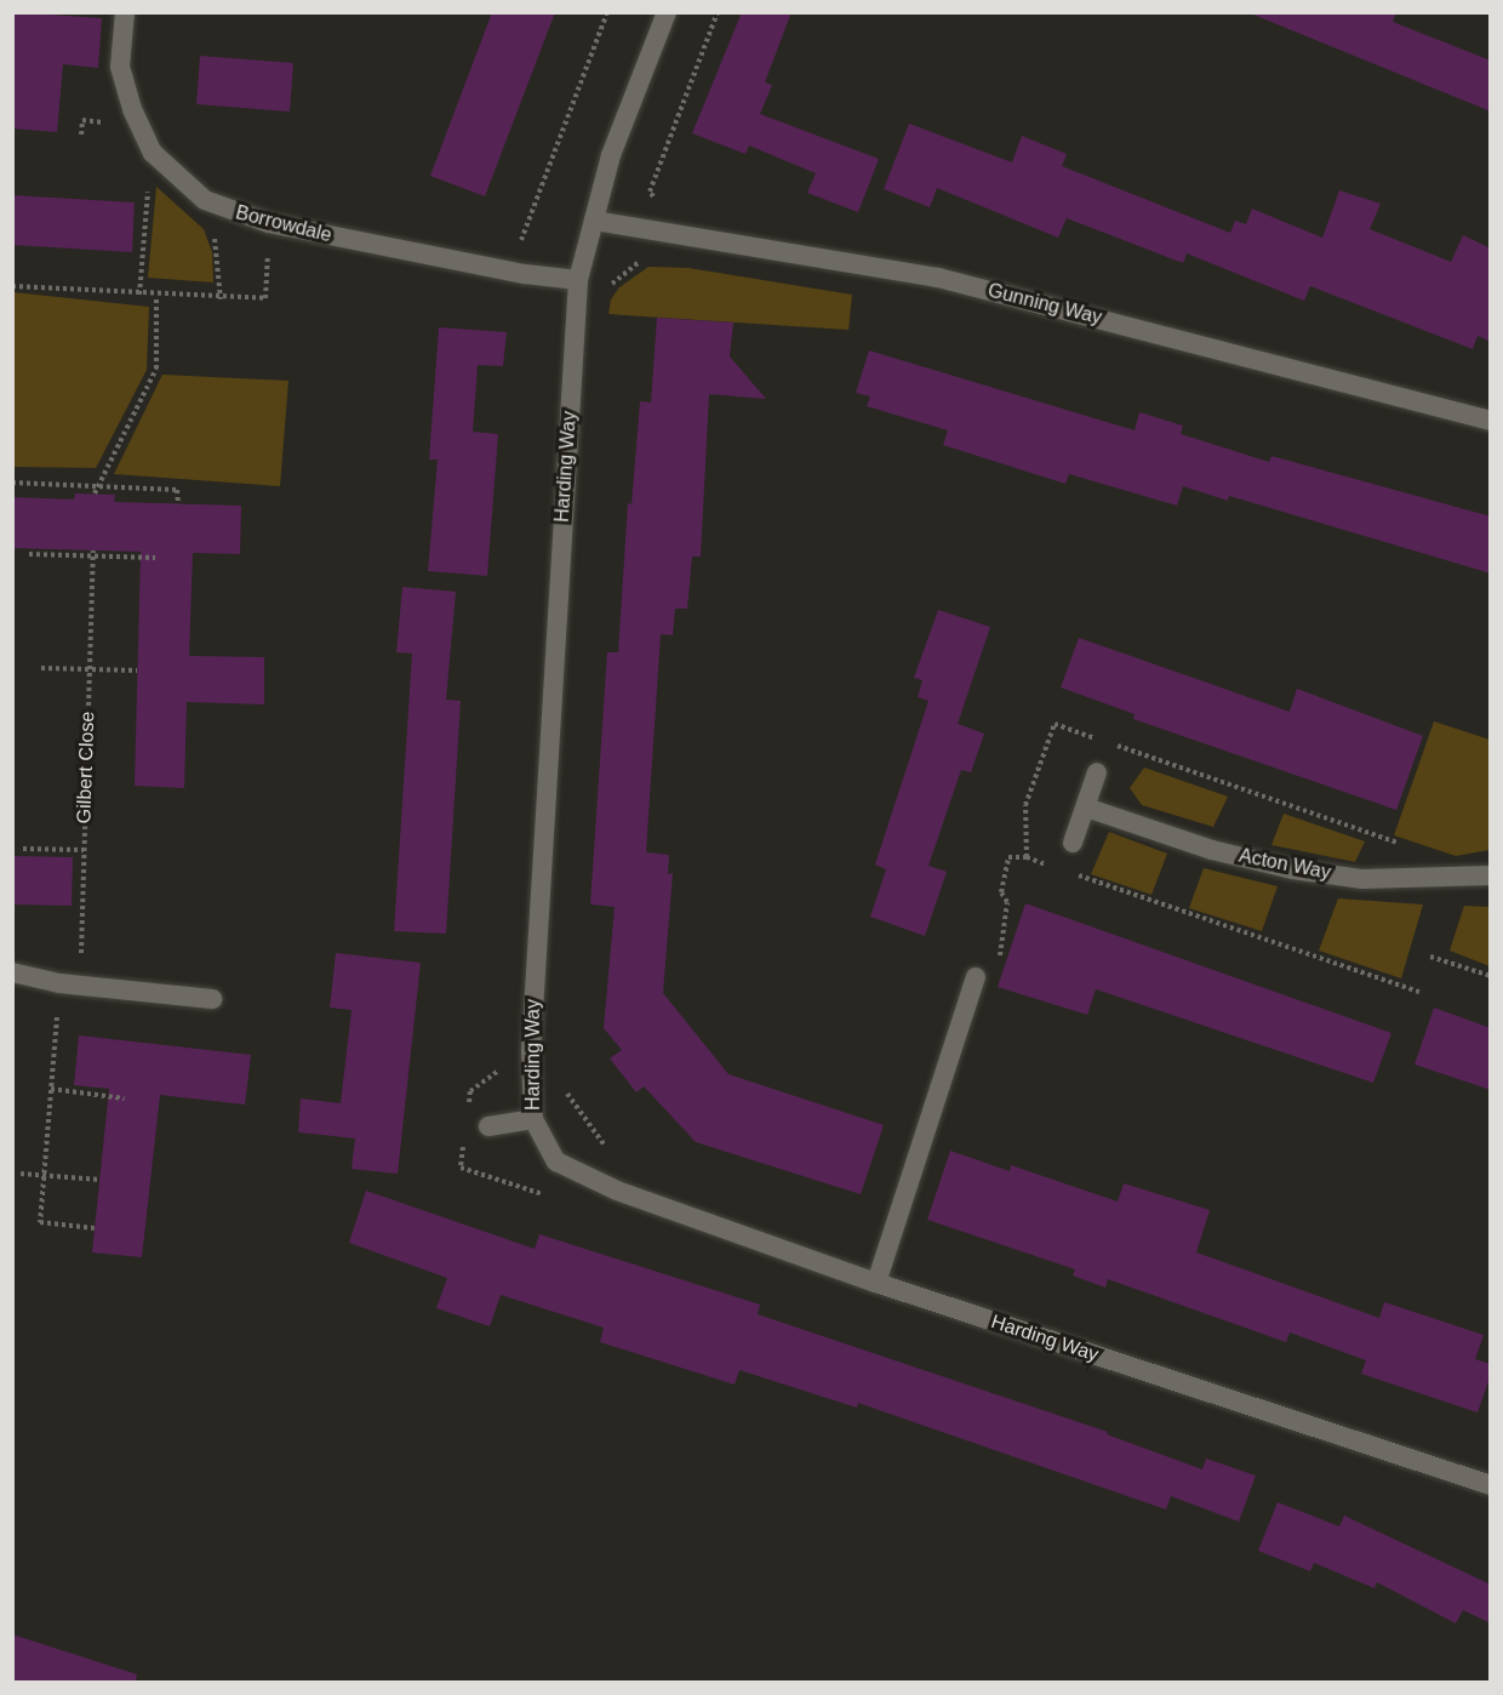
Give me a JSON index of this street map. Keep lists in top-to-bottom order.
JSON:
{
  "streets": {
    "street": [
      "Borrowdale",
      "Gunning Way",
      "Harding Way",
      "Acton Way"
    ],
    "path": ["Gilbert Close"]
  },
  "crossings": [
    ["Borrowdale", "Harding Way"],
    ["Gunning Way", "Harding Way"]
  ]
}
